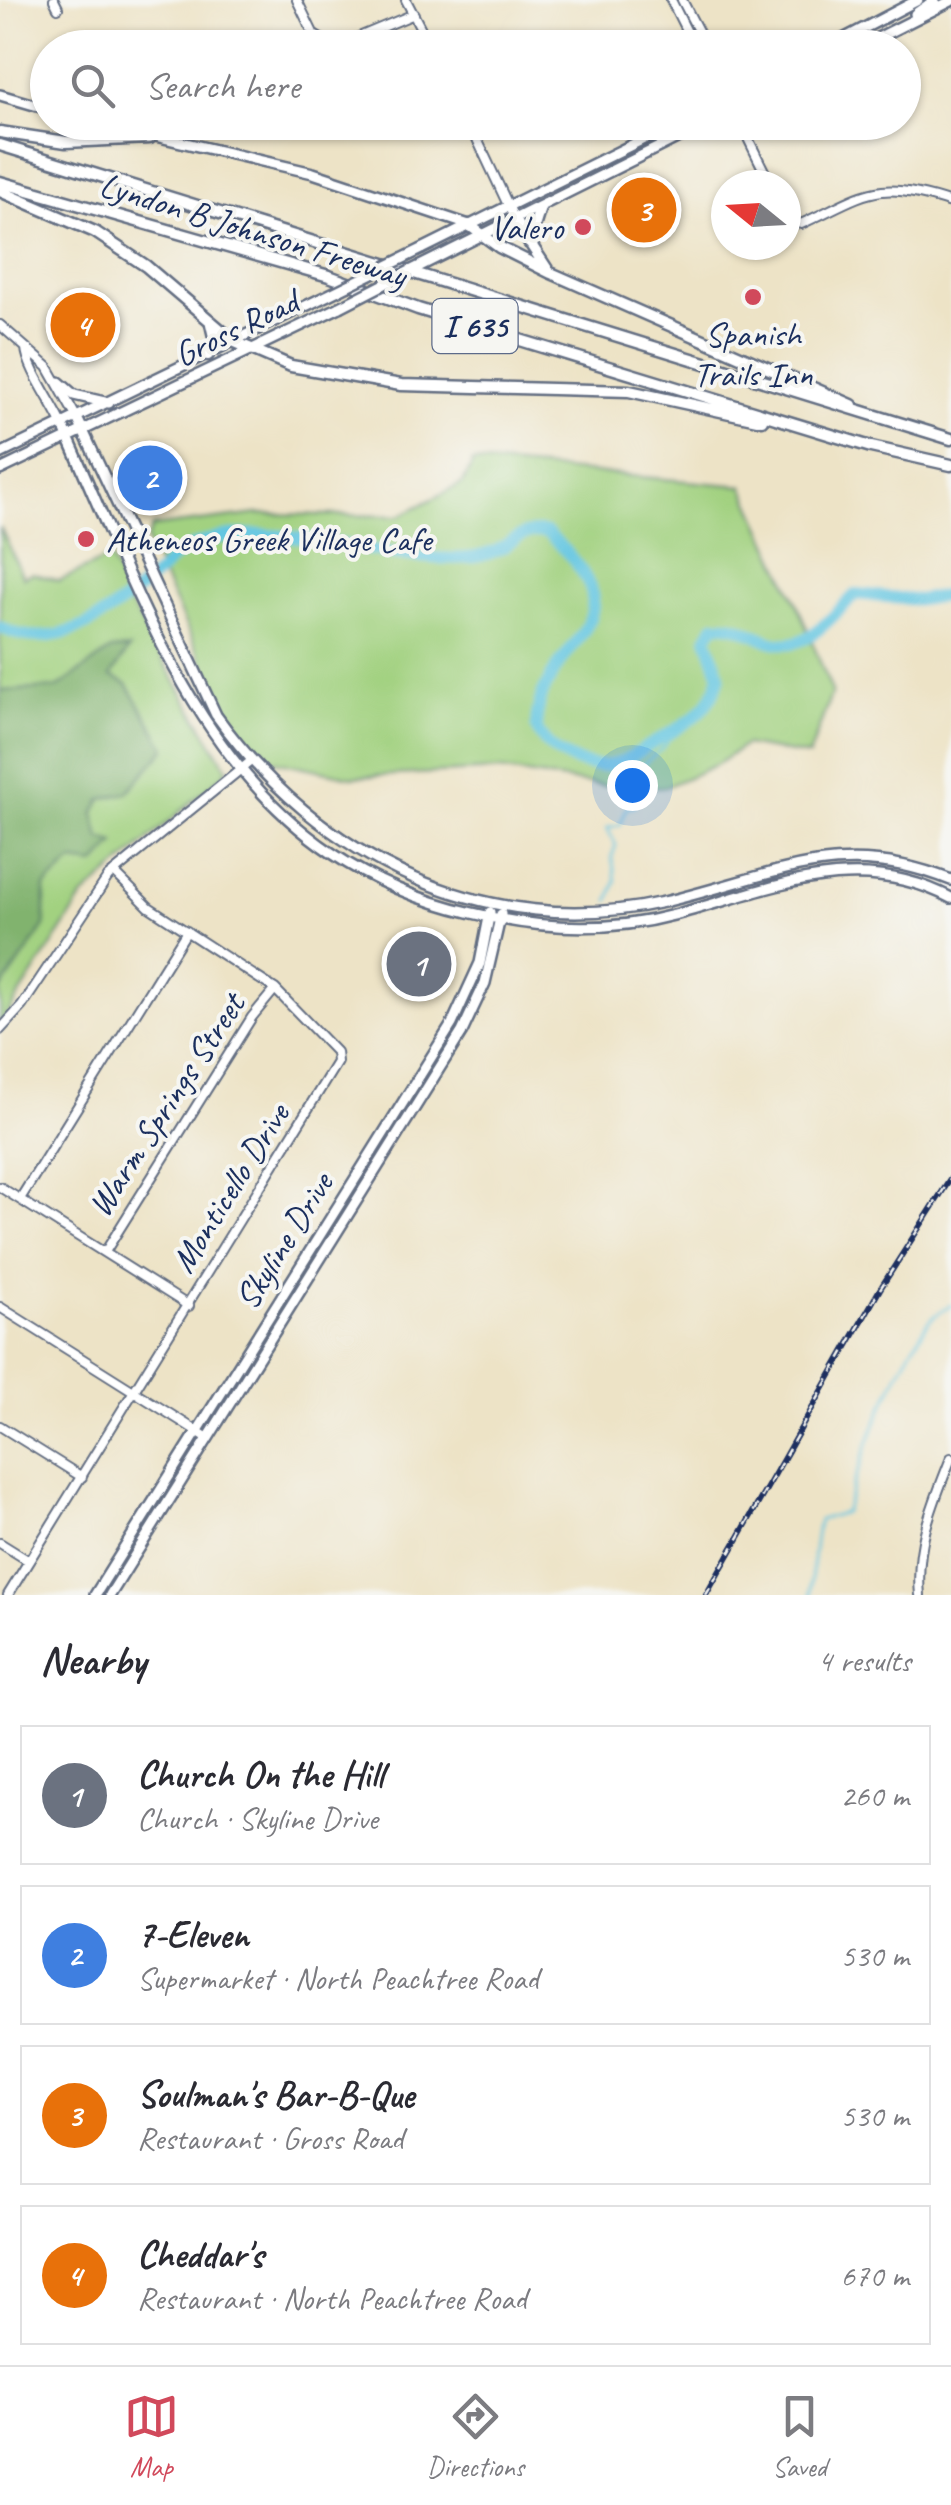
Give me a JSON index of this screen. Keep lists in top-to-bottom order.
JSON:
{
  "streets": {
    "highway": ["Lyndon B Johnson Freeway", "I 635"],
    "main road": ["Gross Road", "Skyline Drive"],
    "street": ["Warm Springs Street", "Monticello Drive"]
  },
  "crossings": [
    ["Lyndon B Johnson Freeway", "Gross Road"],
    ["Warm Springs Street", "Monticello Drive"]
  ],
  "places": ["Valero", "Spanish Trails Inn", "Atheneos Greek Village Cafe"],
  "north": "left",
  "page": {
    "search": "Search here",
    "pins": [
      "3",
      "4",
      "2",
      "1"
    ],
    "heading": ["Nearby", "4 results"],
    "list": [
      {
        "mark": "1",
        "name": "Church On the Hill",
        "note": "Church · Skyline Drive",
        "value": "260 m"
      },
      {
        "mark": "2",
        "name": "7-Eleven",
        "note": "Supermarket · North Peachtree Road",
        "value": "530 m"
      },
      {
        "mark": "3",
        "name": "Soulman's Bar-B-Que",
        "note": "Restaurant · Gross Road",
        "value": "530 m"
      },
      {
        "mark": "4",
        "name": "Cheddar's",
        "note": "Restaurant · North Peachtree Road",
        "value": "670 m"
      }
    ],
    "nav": ["Map", "Directions", "Saved"]
  }
}
